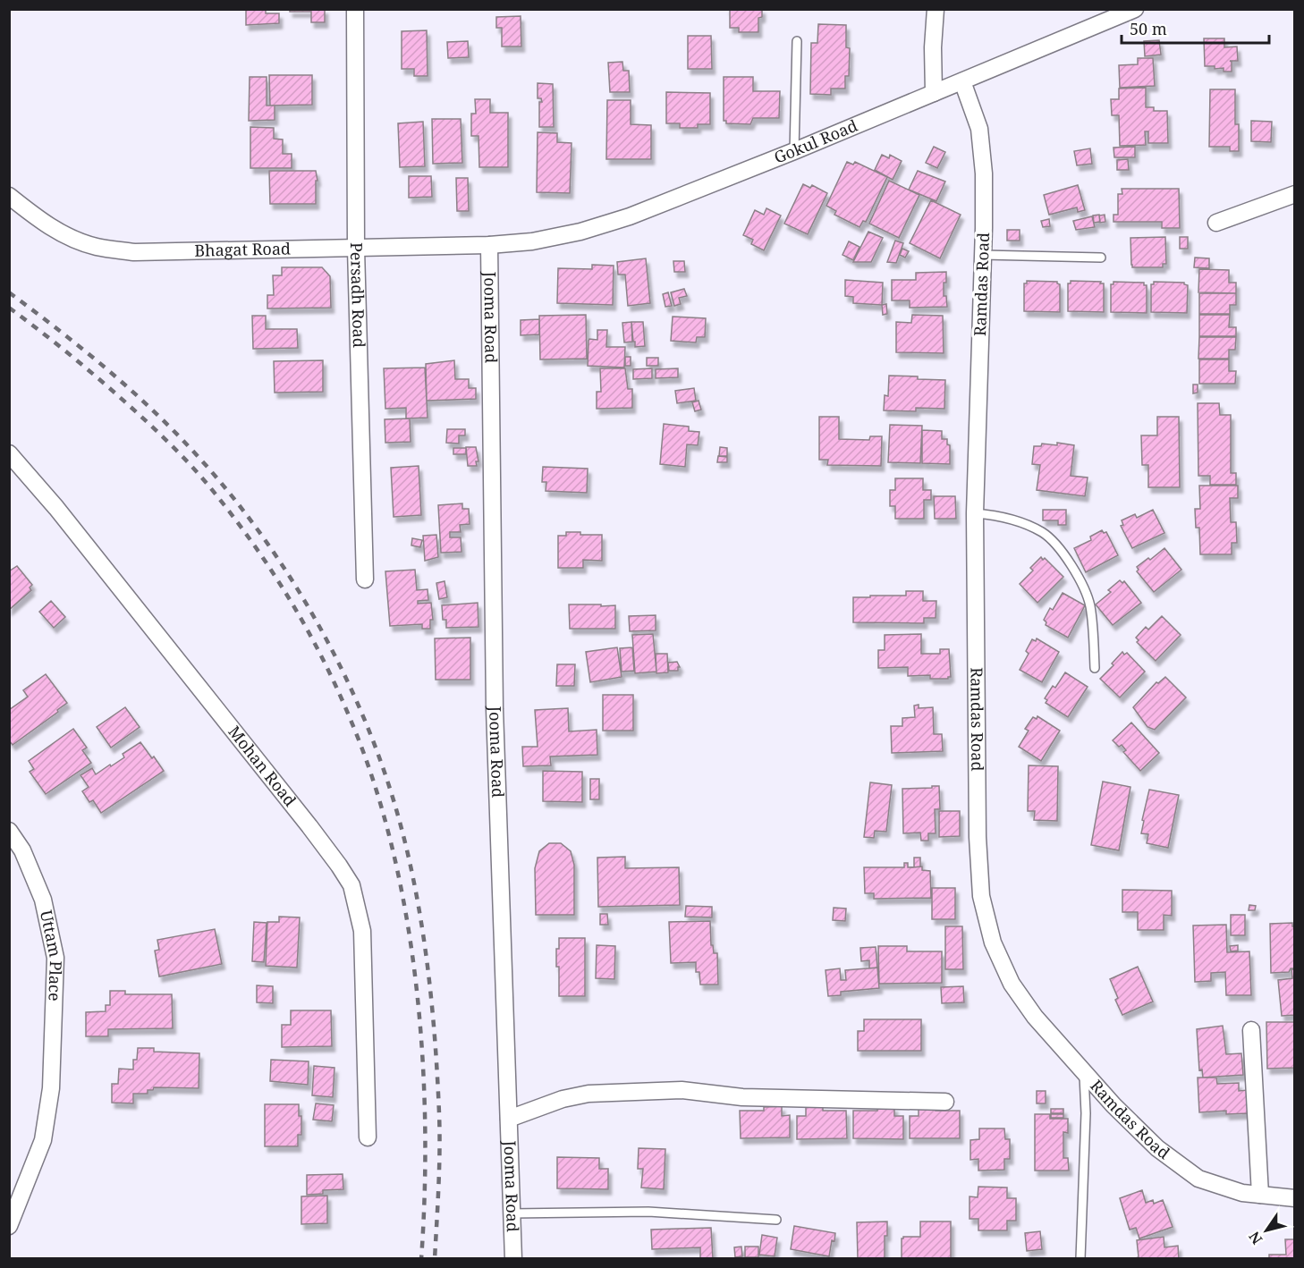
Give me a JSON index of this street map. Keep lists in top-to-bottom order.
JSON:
{
  "streets": {
    "street": [
      "Gokul Road",
      "Bhagat Road",
      "Ramdas Road",
      "Persadh Road",
      "Jooma Road",
      "Mohan Road",
      "Uttam Place"
    ]
  },
  "crossings": [
    ["Gokul Road", "Bhagat Road"],
    ["Gokul Road", "Ramdas Road"],
    ["Gokul Road", "Jooma Road"],
    ["Bhagat Road", "Persadh Road"],
    ["Bhagat Road", "Jooma Road"]
  ],
  "scale_bar": "50 m",
  "north": "bottom left"
}
